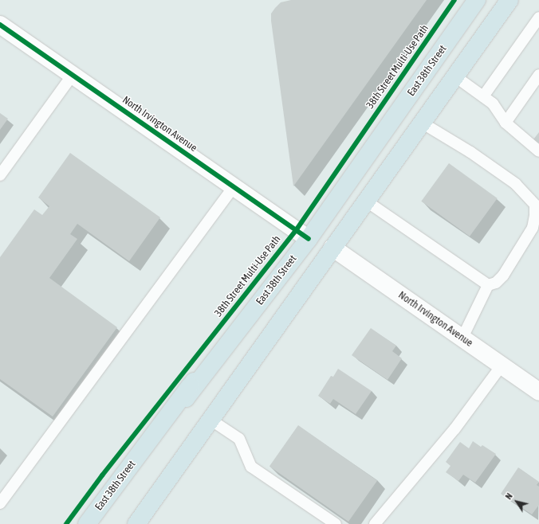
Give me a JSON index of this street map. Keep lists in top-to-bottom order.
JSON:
{
  "streets": {
    "main road": ["East 38th Street"],
    "street": ["North Irvington Avenue"],
    "cycle path": ["38th Street Multi-Use Path"]
  },
  "crossings": [
    ["East 38th Street", "North Irvington Avenue"]
  ],
  "north": "top left"
}
